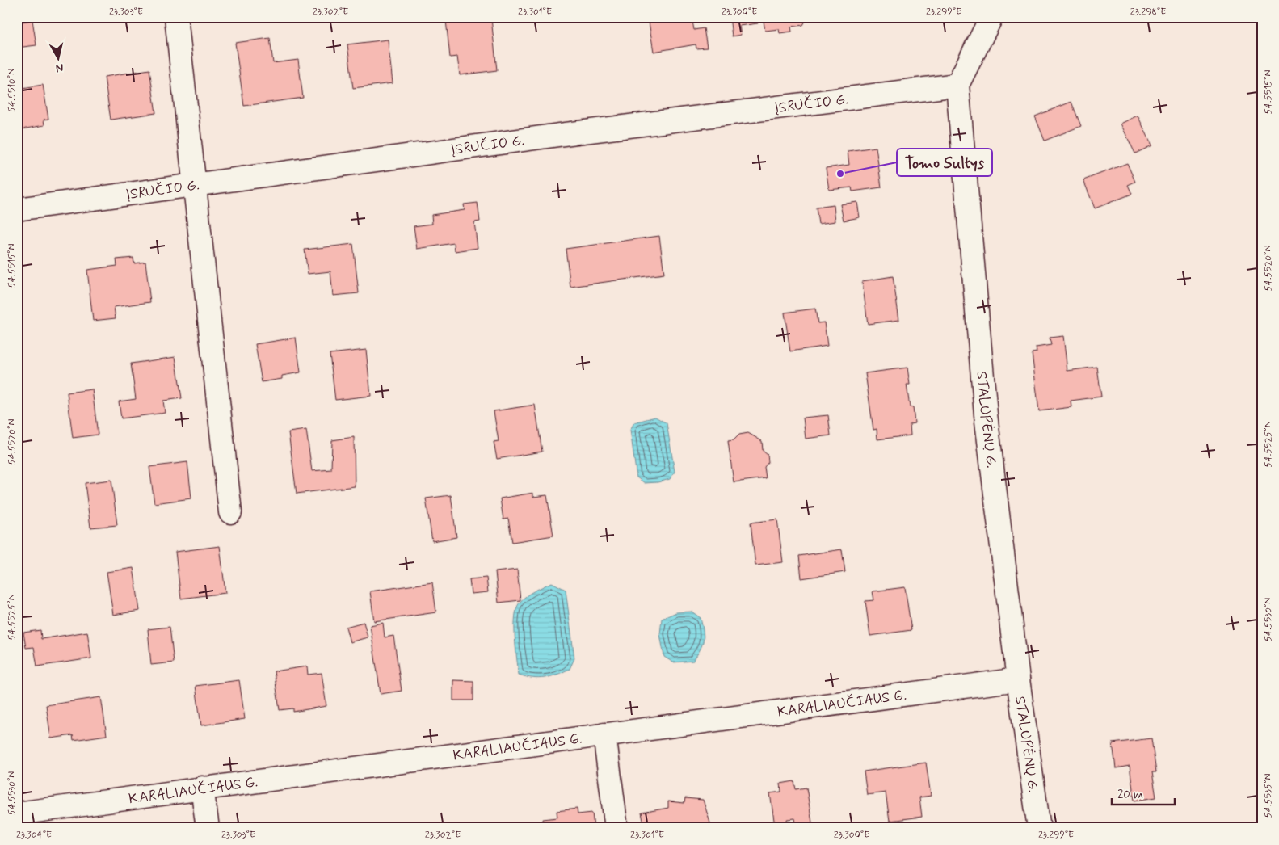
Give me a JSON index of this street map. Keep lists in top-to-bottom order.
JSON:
{
  "streets": {
    "street": ["ĮSRUČIO G.", "STALUPĖNŲ G.", "KARALIAUČIAUS G."]
  },
  "crossings": [
    ["ĮSRUČIO G.", "STALUPĖNŲ G."],
    ["STALUPĖNŲ G.", "KARALIAUČIAUS G."]
  ],
  "places": ["Tomo Sultys"],
  "scale_bar": "20 m",
  "north": "bottom",
  "coordinates": [
    "23.303°E",
    "23.302°E",
    "23.301°E",
    "23.300°E",
    "23.299°E",
    "23.298°E",
    "54.5510°N",
    "54.5515°N",
    "54.5520°N",
    "54.5525°N",
    "54.5530°N",
    "54.5535°N",
    "23.304°E"
  ]
}
